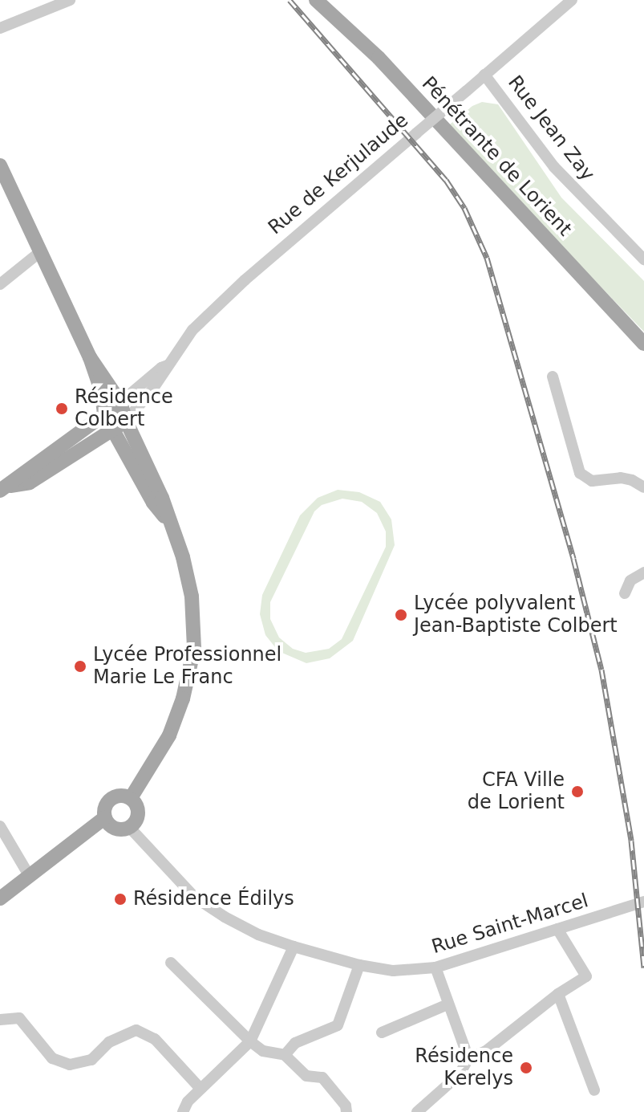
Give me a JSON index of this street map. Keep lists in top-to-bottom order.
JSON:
{
  "streets": {
    "main road": ["Pénétrante de Lorient", "Rue de Kerjulaude"],
    "street": ["Rue Jean Zay", "Rue Saint-Marcel"]
  },
  "crossings": [
    ["Rue Jean Zay", "Rue de Kerjulaude"]
  ],
  "places": [
    "Résidence Colbert",
    "Lycée polyvalent Jean-Baptiste Colbert",
    "Lycée Professionnel Marie Le Franc",
    "CFA Ville de Lorient",
    "Résidence Édilys",
    "Résidence Kerelys"
  ]
}
